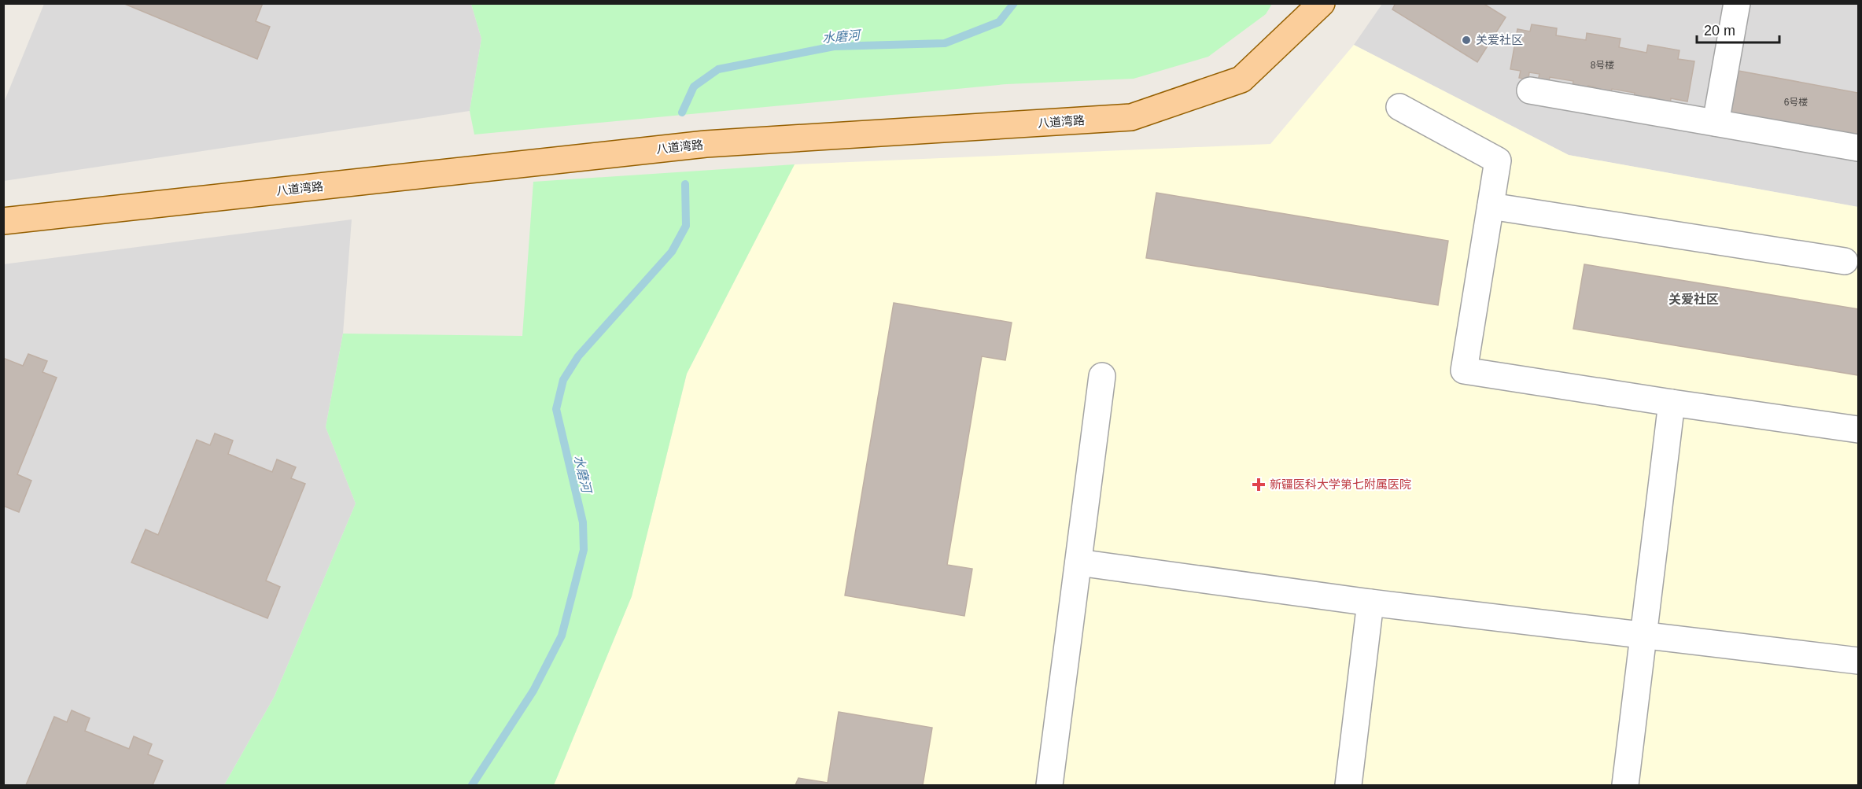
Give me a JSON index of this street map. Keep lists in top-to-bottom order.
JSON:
{
  "streets": {
    "main road": ["八道湾路"]
  },
  "districts": ["关爱社区"],
  "water": ["水磨河"],
  "places": {
    "other": ["关爱社区"],
    "health": ["新疆医科大学第七附属医院"]
  },
  "house_numbers": ["8号楼", "6号楼"],
  "scale_bar": "20 m"
}
